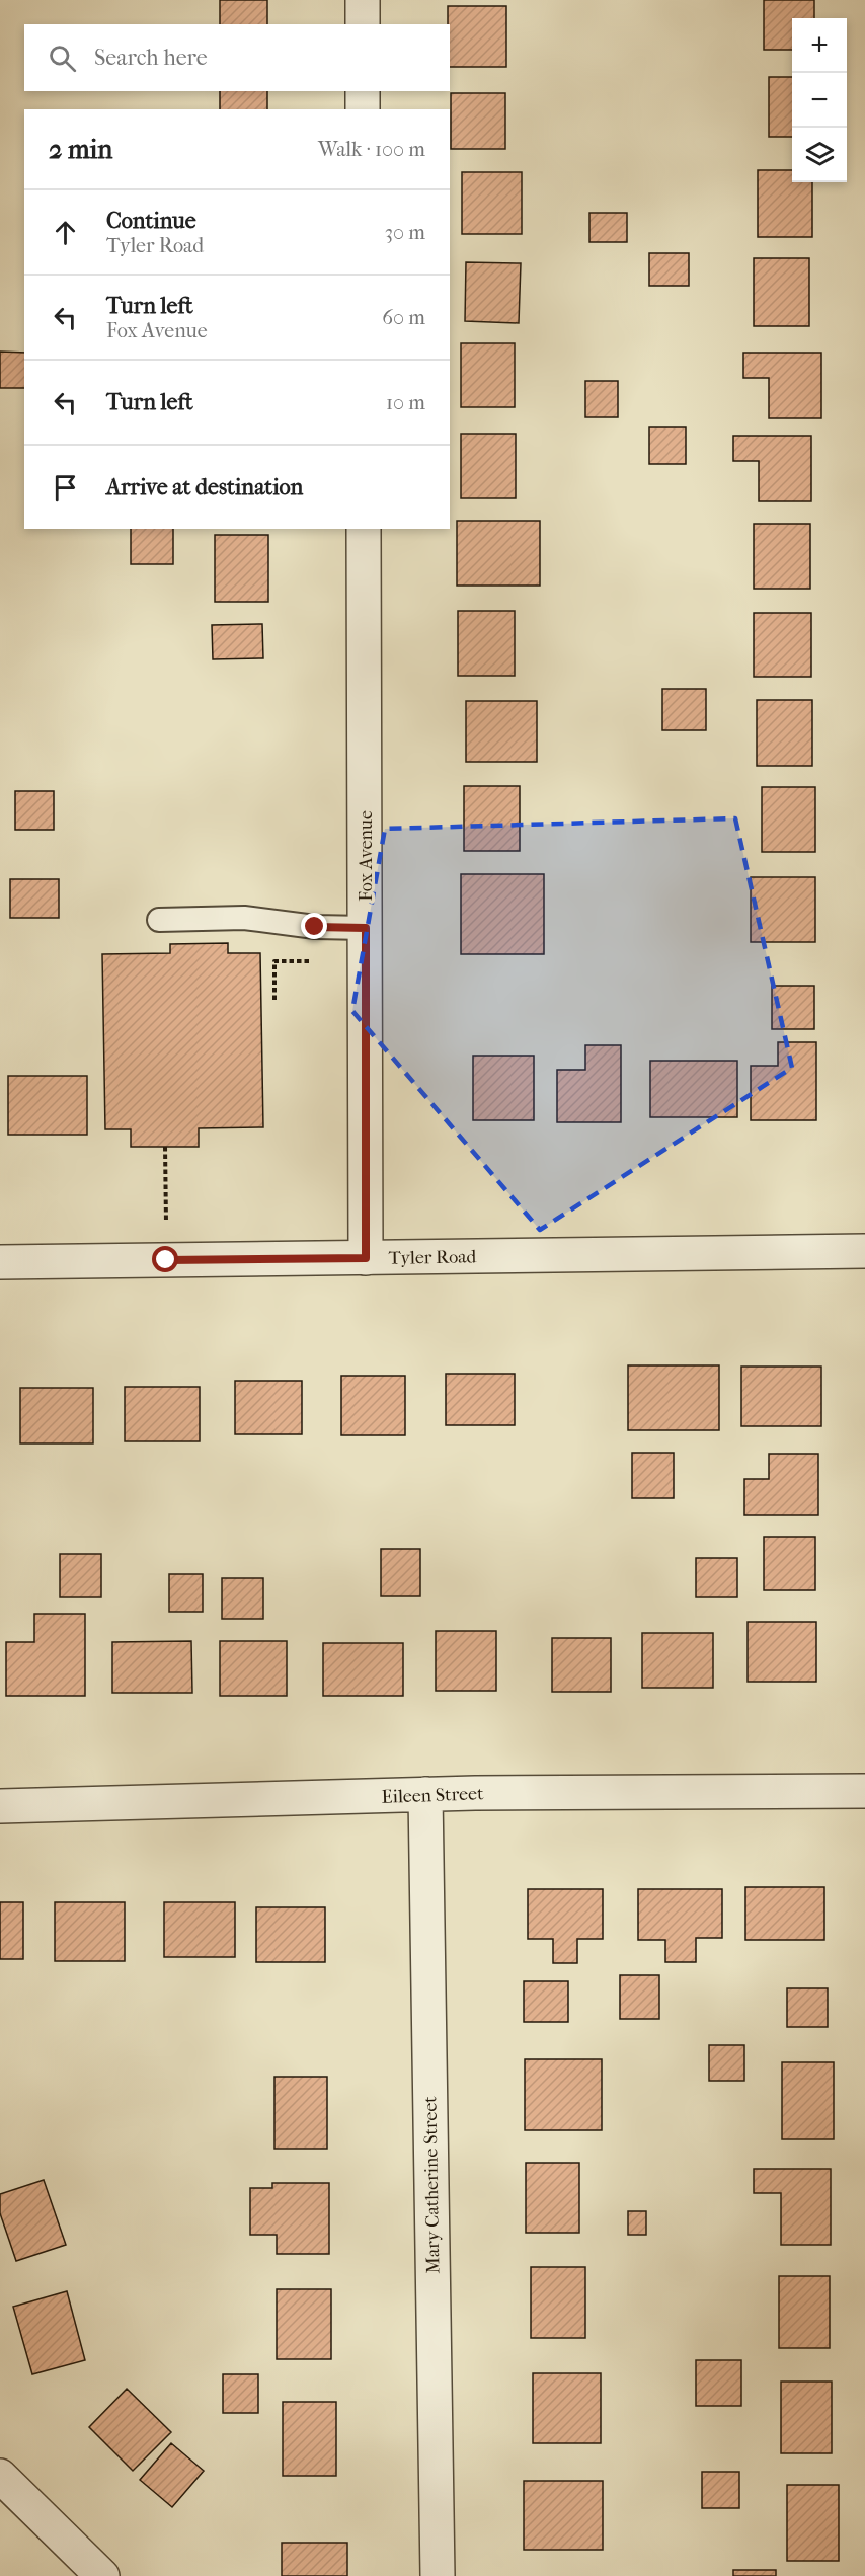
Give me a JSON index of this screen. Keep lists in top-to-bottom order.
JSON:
{
  "streets": {
    "street": [
      "Fox Avenue",
      "Tyler Road",
      "Eileen Street",
      "Mary Catherine Street"
    ]
  },
  "crossings": [
    ["Fox Avenue", "Tyler Road"],
    ["Eileen Street", "Mary Catherine Street"]
  ],
  "page": {
    "map_buttons": ["+", "−"],
    "search": "Search here",
    "heading": ["2 min", "Walk · 100 m"],
    "list": [
      ["Continue", "Tyler Road", "30 m"],
      ["Turn left", "Fox Avenue", "60 m"],
      ["Turn left", "10 m"],
      "Arrive at destination"
    ]
  }
}
